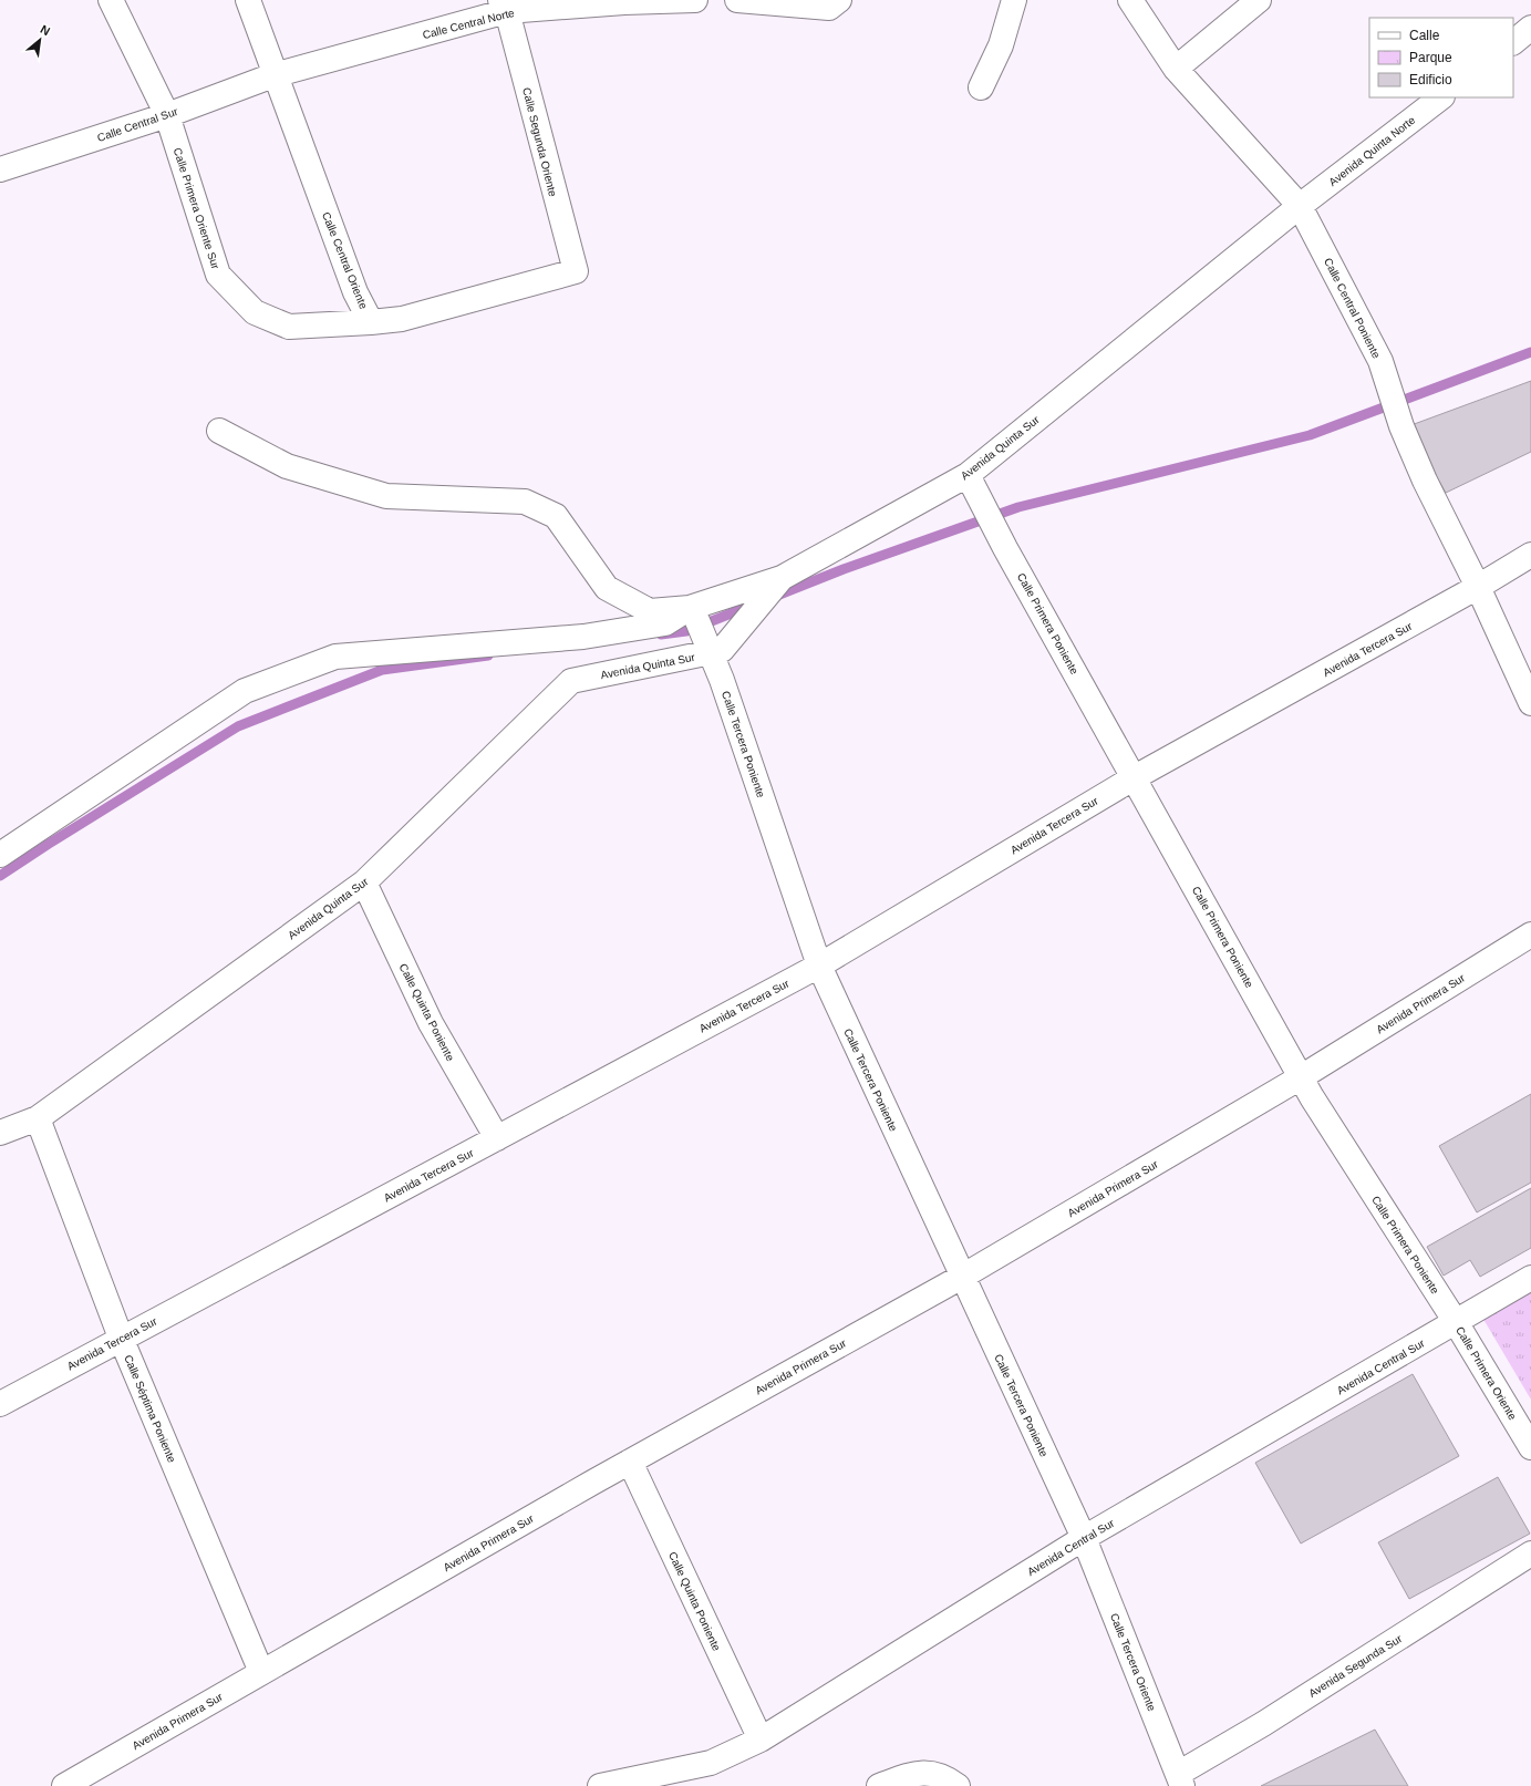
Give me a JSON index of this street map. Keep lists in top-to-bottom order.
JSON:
{
  "streets": {
    "street": [
      "Calle Central Norte",
      "Calle Central Sur",
      "Calle Segunda Oriente",
      "Avenida Quinta Norte",
      "Calle Primera Oriente Sur",
      "Calle Central Oriente",
      "Calle Central Poniente",
      "Avenida Quinta Sur",
      "Calle Primera Poniente",
      "Avenida Tercera Sur",
      "Calle Tercera Poniente",
      "Avenida Primera Sur",
      "Calle Quinta Poniente",
      "Avenida Central Sur",
      "Calle Primera Oriente",
      "Calle Séptima Poniente",
      "Calle Tercera Oriente",
      "Avenida Segunda Sur"
    ]
  },
  "crossings": [
    ["Calle Central Norte", "Calle Central Sur"],
    ["Calle Central Norte", "Calle Segunda Oriente"],
    ["Calle Central Norte", "Calle Central Oriente"],
    ["Calle Central Sur", "Calle Primera Oriente Sur"],
    ["Calle Central Sur", "Calle Central Oriente"],
    ["Calle Segunda Oriente", "Calle Central Oriente"],
    ["Avenida Quinta Norte", "Calle Central Poniente"],
    ["Avenida Quinta Norte", "Avenida Quinta Sur"],
    ["Calle Primera Oriente Sur", "Calle Central Oriente"],
    ["Calle Central Poniente", "Avenida Quinta Sur"],
    ["Calle Central Poniente", "Avenida Tercera Sur"],
    ["Avenida Quinta Sur", "Calle Primera Poniente"],
    ["Avenida Quinta Sur", "Calle Tercera Poniente"],
    ["Avenida Quinta Sur", "Calle Quinta Poniente"],
    ["Avenida Quinta Sur", "Calle Séptima Poniente"],
    ["Calle Primera Poniente", "Avenida Tercera Sur"],
    ["Calle Primera Poniente", "Avenida Primera Sur"],
    ["Calle Primera Poniente", "Avenida Central Sur"],
    ["Calle Primera Poniente", "Calle Primera Oriente"],
    ["Avenida Tercera Sur", "Calle Tercera Poniente"],
    ["Avenida Tercera Sur", "Calle Quinta Poniente"],
    ["Avenida Tercera Sur", "Calle Séptima Poniente"],
    ["Calle Tercera Poniente", "Avenida Primera Sur"],
    ["Calle Tercera Poniente", "Avenida Central Sur"],
    ["Calle Tercera Poniente", "Calle Tercera Oriente"],
    ["Avenida Primera Sur", "Calle Quinta Poniente"],
    ["Avenida Primera Sur", "Calle Séptima Poniente"],
    ["Calle Quinta Poniente", "Avenida Central Sur"],
    ["Avenida Central Sur", "Calle Primera Oriente"],
    ["Avenida Central Sur", "Calle Tercera Oriente"],
    ["Calle Tercera Oriente", "Avenida Segunda Sur"]
  ],
  "legend": ["Calle", "Parque", "Edificio"],
  "north": "top right"
}
